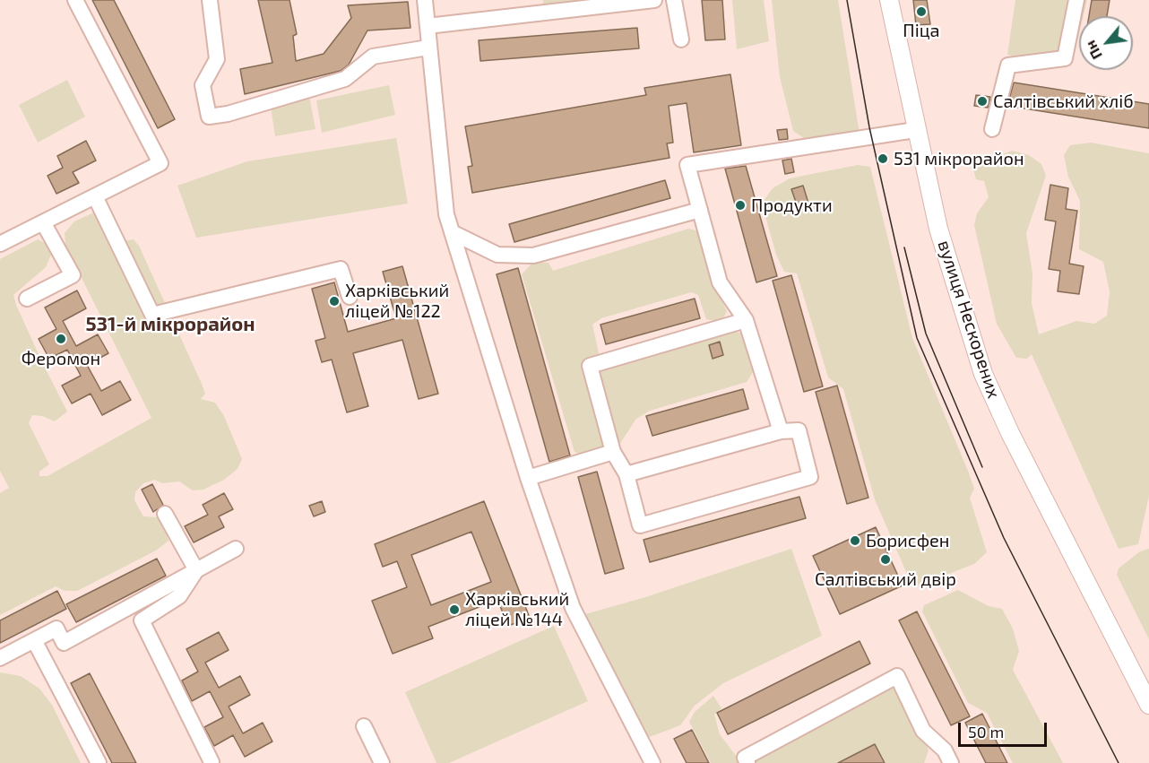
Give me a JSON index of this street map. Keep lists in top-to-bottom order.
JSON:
{
  "streets": {
    "main road": ["вулиця Нескорених"]
  },
  "districts": ["531-й мікрорайон"],
  "places": [
    "Піца",
    "Салтівський хліб",
    "531 мікрорайон",
    "Продукти",
    "Харківський ліцей №122",
    "Феромон",
    "Борисфен",
    "Салтівський двір",
    "Харківський ліцей №144"
  ],
  "scale_bar": "50 m",
  "north": "bottom left"
}
